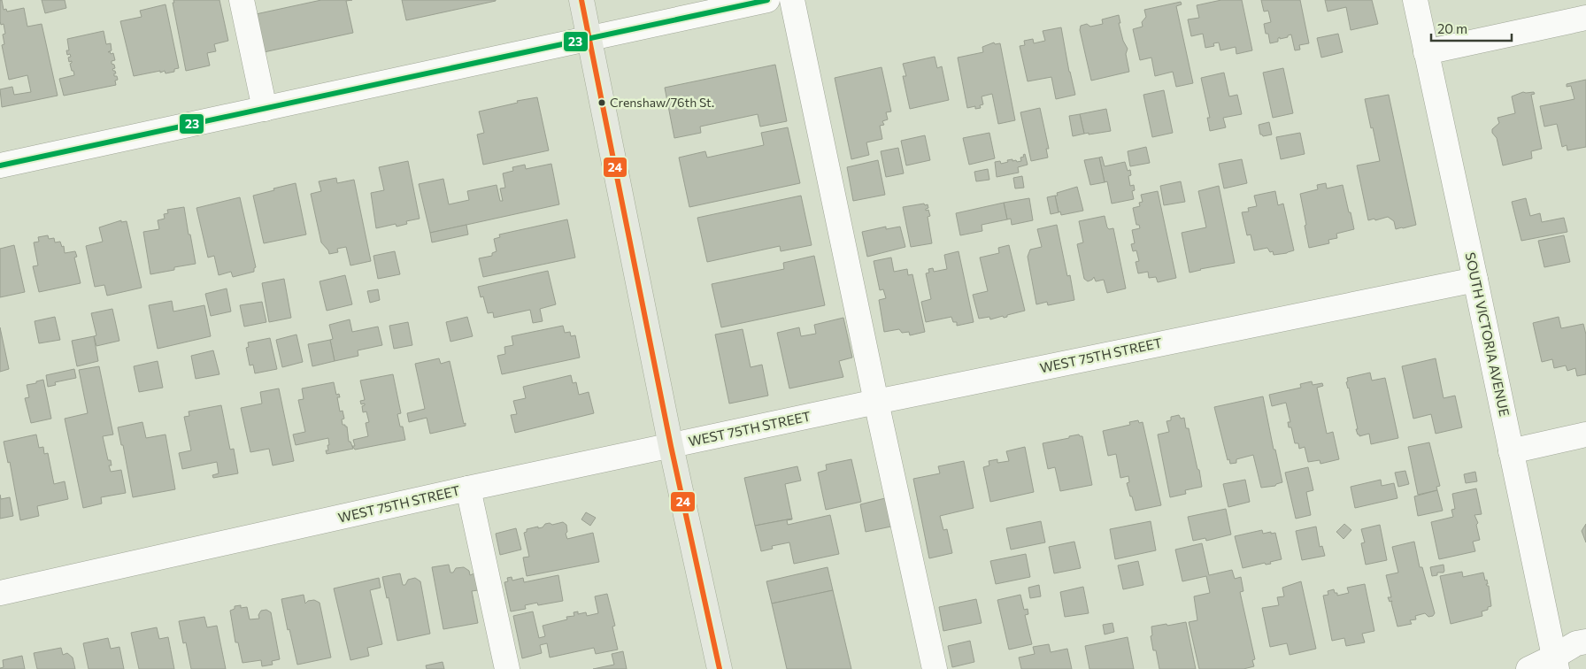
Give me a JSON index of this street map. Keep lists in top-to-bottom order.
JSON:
{
  "streets": {
    "street": ["SOUTH VICTORIA AVENUE", "WEST 75TH STREET"]
  },
  "crossings": [
    ["SOUTH VICTORIA AVENUE", "WEST 75TH STREET"]
  ],
  "places": ["Crenshaw/76th St."],
  "lines": ["transit line 24", "transit line 23"],
  "scale_bar": "20 m"
}
